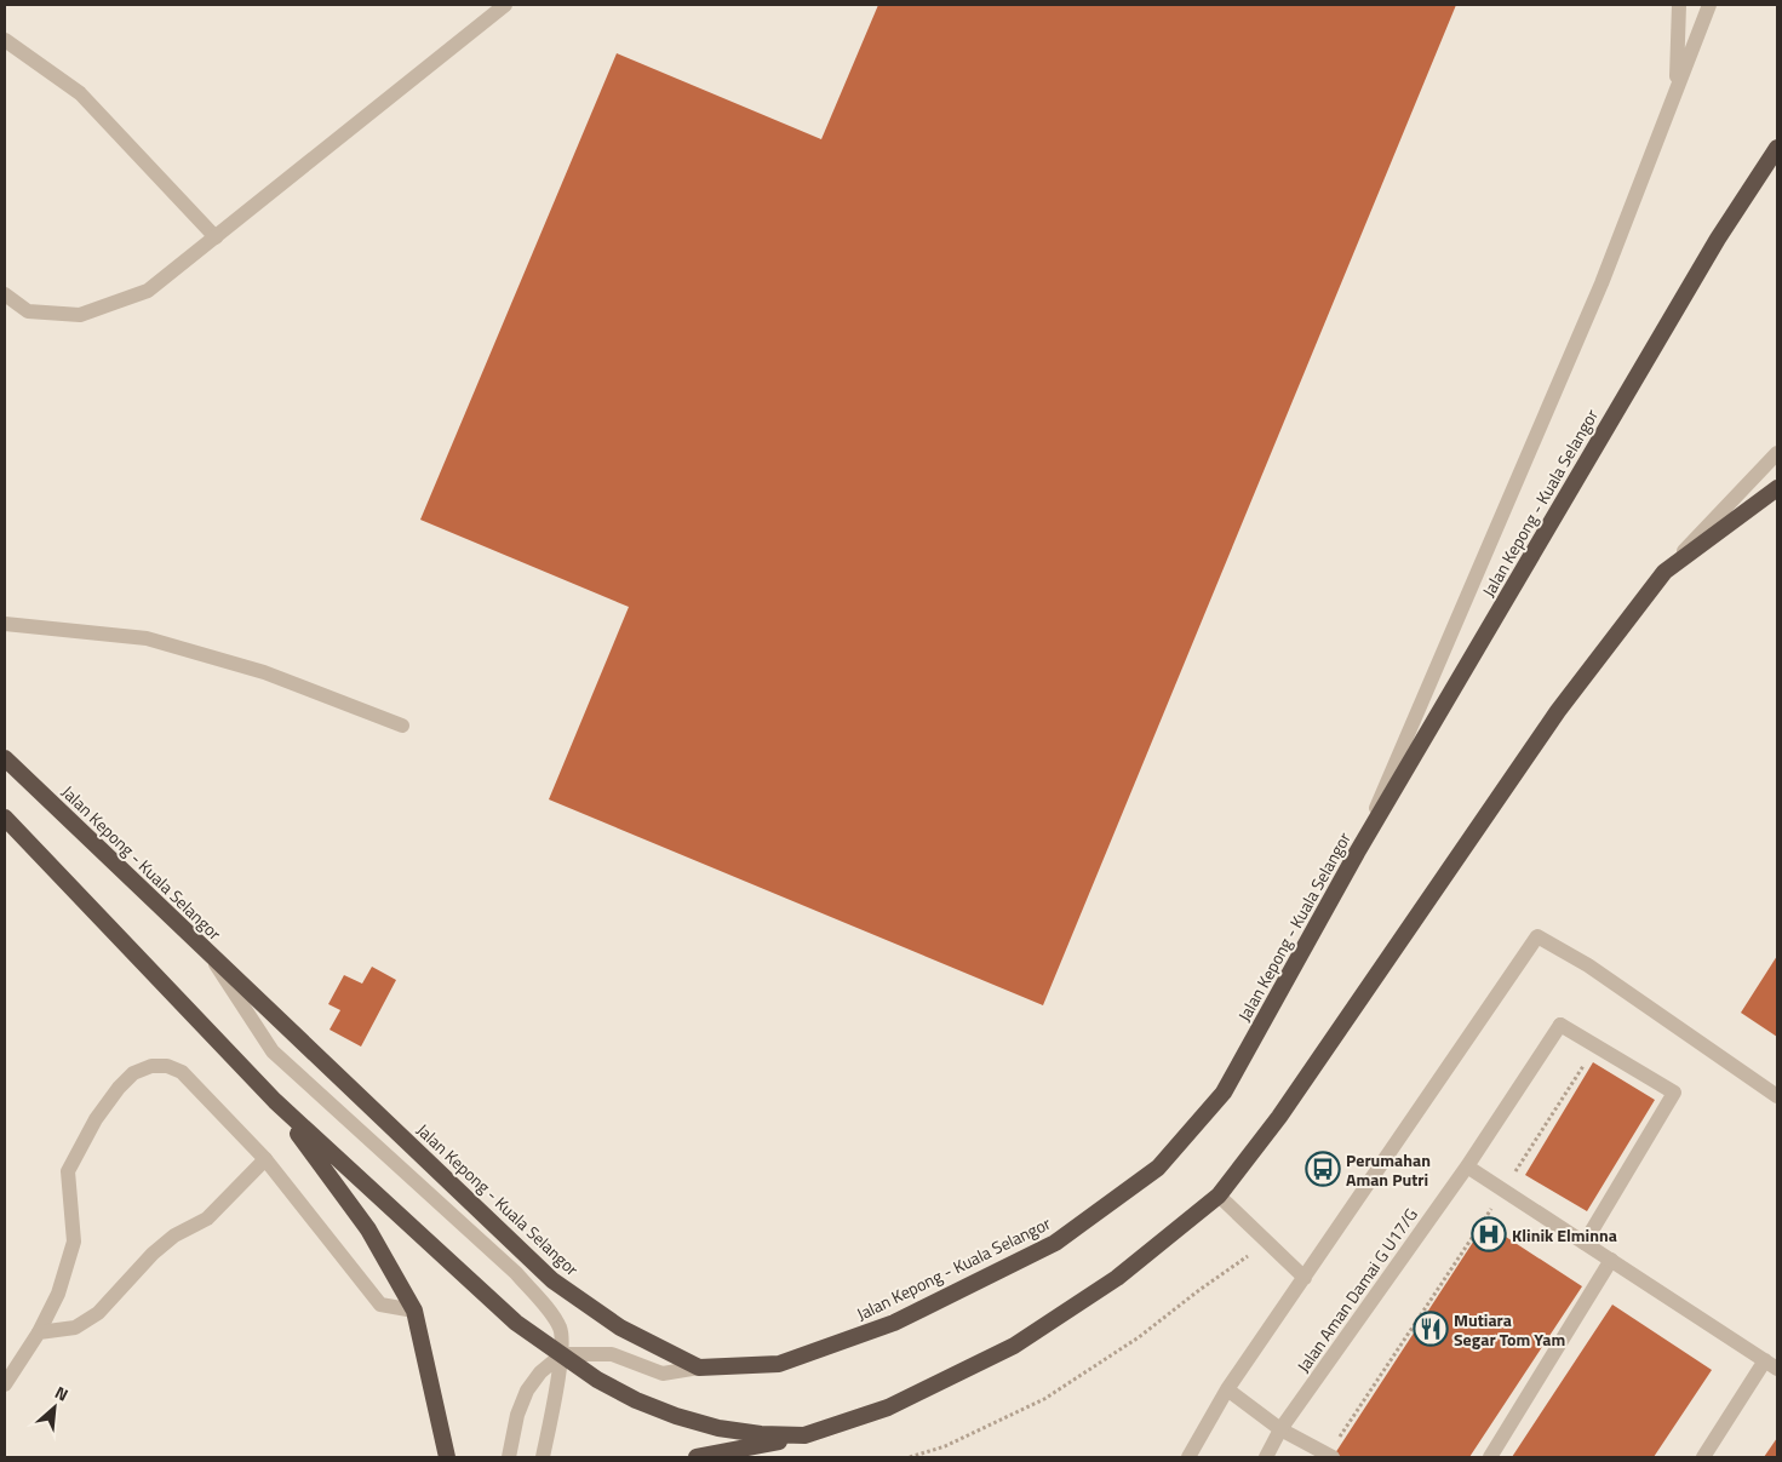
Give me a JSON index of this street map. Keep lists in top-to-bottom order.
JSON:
{
  "streets": {
    "highway": ["Jalan Kepong - Kuala Selangor"],
    "street": ["Jalan Aman Damai G U17/G"]
  },
  "places": {
    "bus stop": ["Perumahan Aman Putri"],
    "hospital": ["Klinik Elminna"],
    "restaurant": ["Mutiara Segar Tom Yam"]
  },
  "north": "top right"
}
